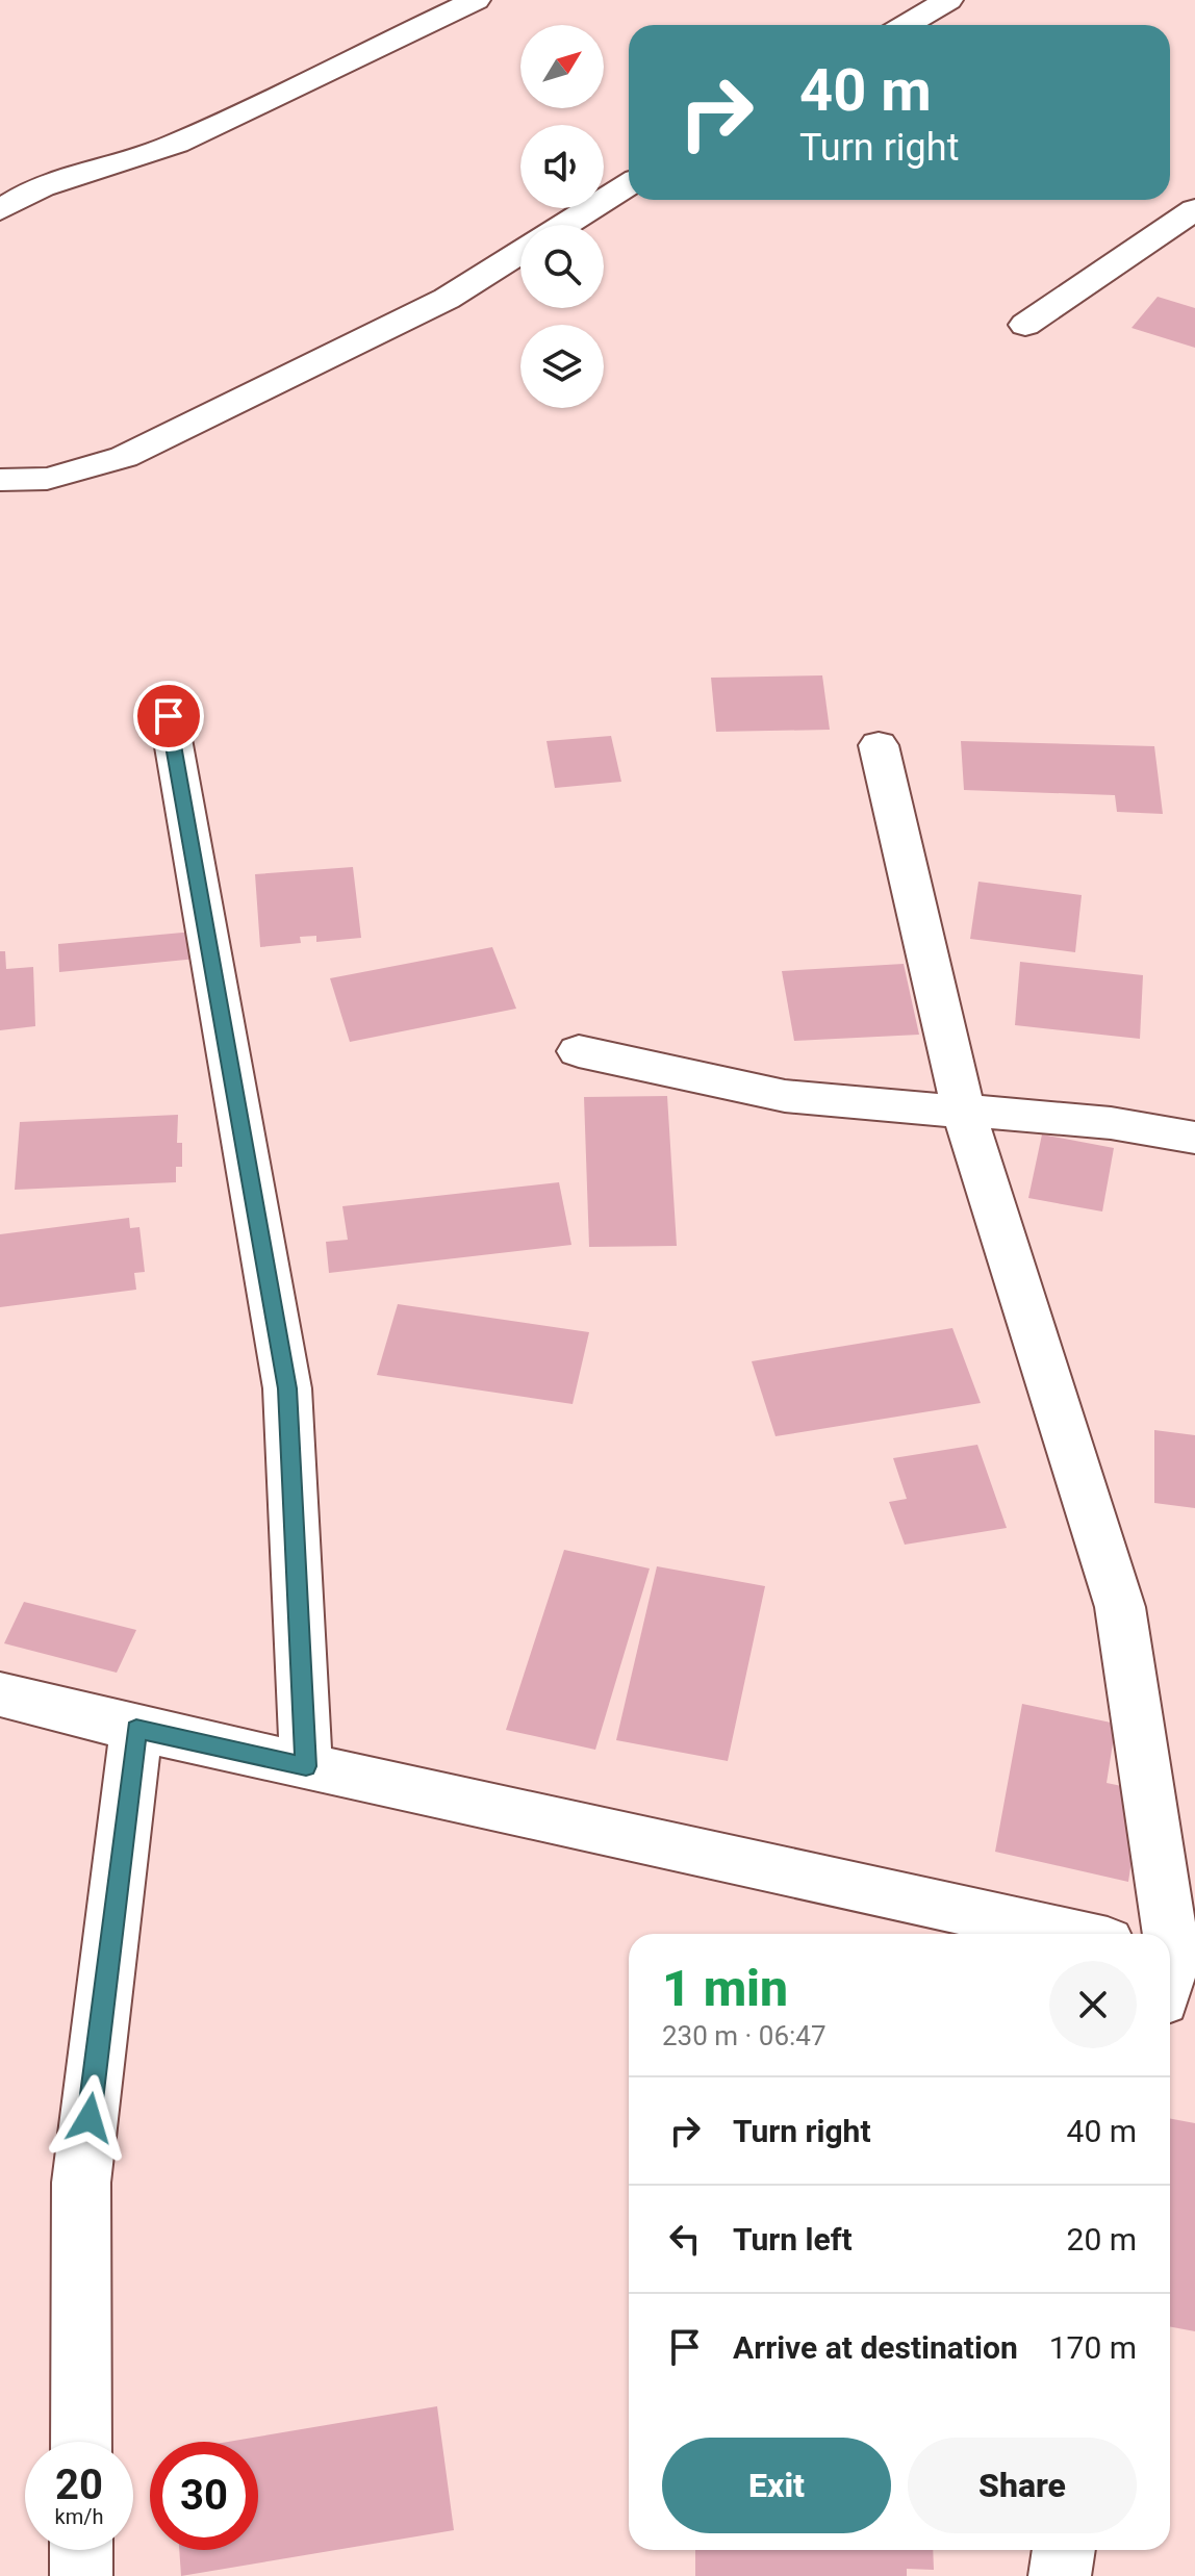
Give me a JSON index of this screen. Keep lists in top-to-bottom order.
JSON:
{
  "north": "top right",
  "page": {
    "turn": ["40 m", "Turn right"],
    "heading": ["1 min", "230 m · 06:47"],
    "list": [
      {
        "name": "Turn right",
        "value": "40 m"
      },
      {
        "name": "Turn left",
        "value": "20 m"
      },
      {
        "name": "Arrive at destination",
        "value": "170 m"
      }
    ],
    "buttons": ["Exit", "Share"],
    "speed": "20 km/h",
    "limit": "30"
  }
}
